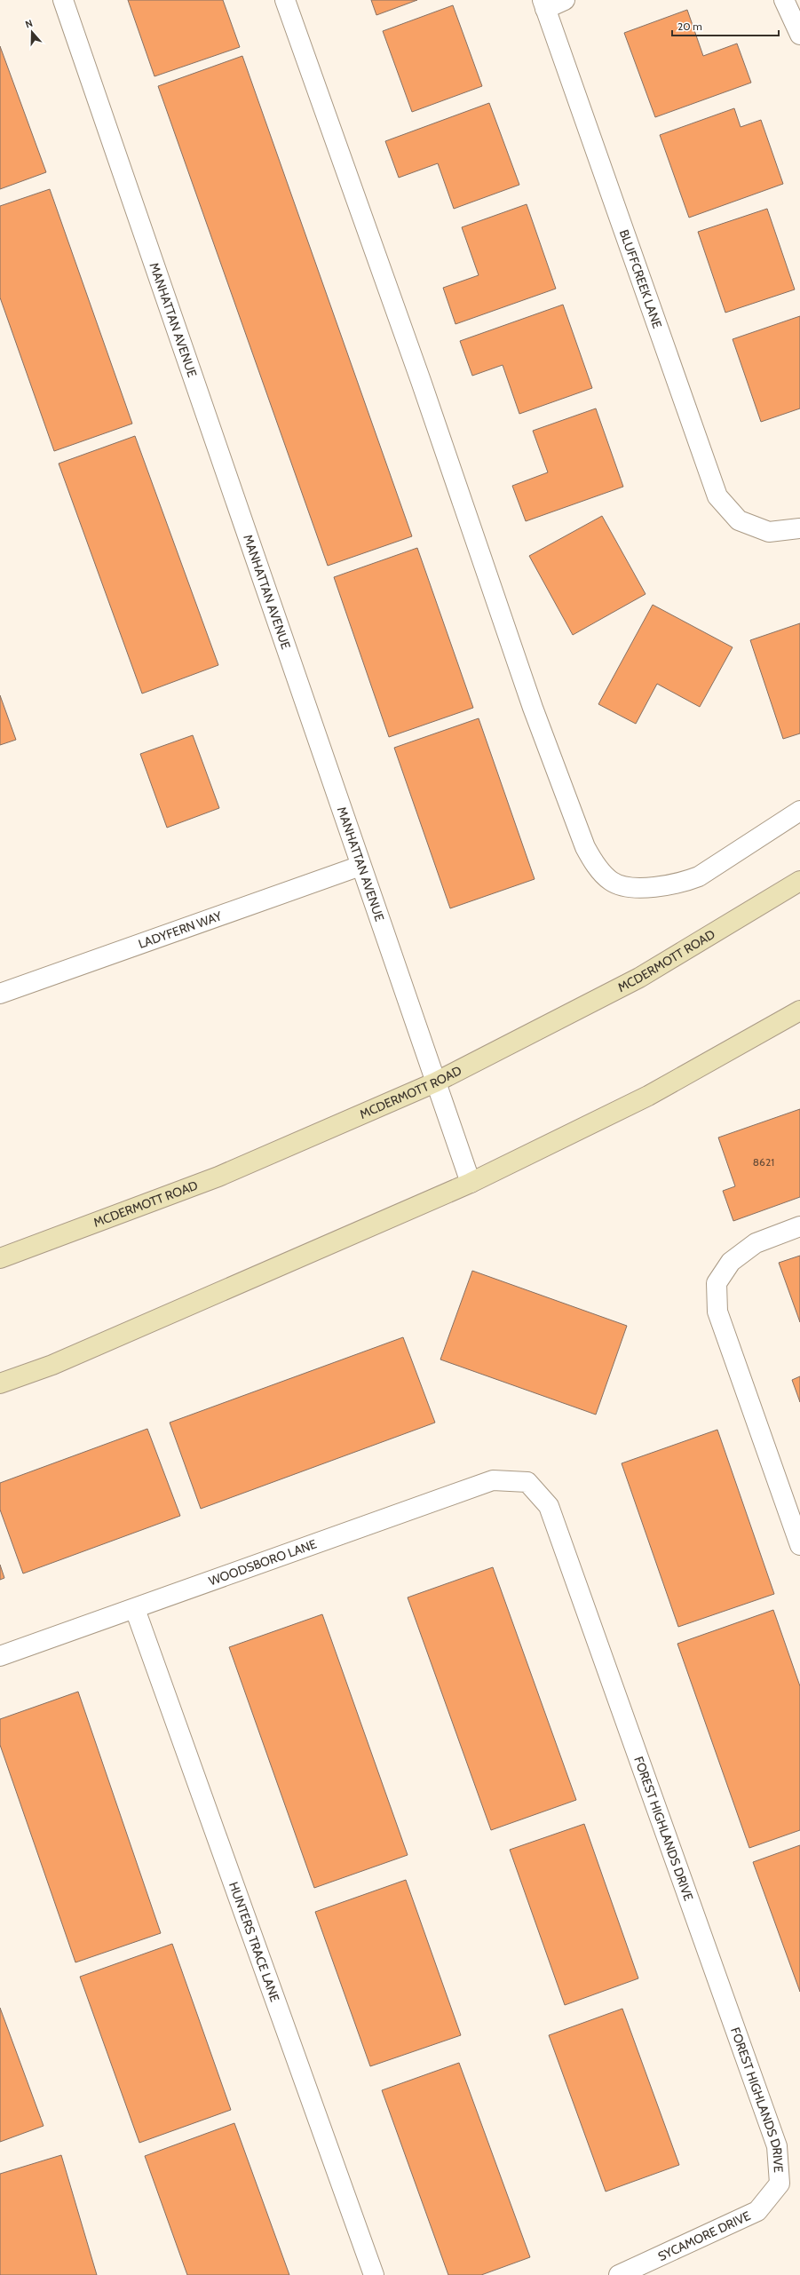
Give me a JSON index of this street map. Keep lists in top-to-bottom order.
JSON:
{
  "streets": {
    "main road": ["MCDERMOTT ROAD"],
    "street": [
      "BLUFFCREEK LANE",
      "MANHATTAN AVENUE",
      "LADYFERN WAY",
      "WOODSBORO LANE",
      "FOREST HIGHLANDS DRIVE",
      "HUNTERS TRACE LANE",
      "SYCAMORE DRIVE"
    ]
  },
  "crossings": [
    ["MANHATTAN AVENUE", "LADYFERN WAY"],
    ["MANHATTAN AVENUE", "MCDERMOTT ROAD"],
    ["WOODSBORO LANE", "FOREST HIGHLANDS DRIVE"],
    ["WOODSBORO LANE", "HUNTERS TRACE LANE"],
    ["FOREST HIGHLANDS DRIVE", "SYCAMORE DRIVE"]
  ],
  "house_numbers": ["8621"],
  "scale_bar": "20 m",
  "north": "top"
}
